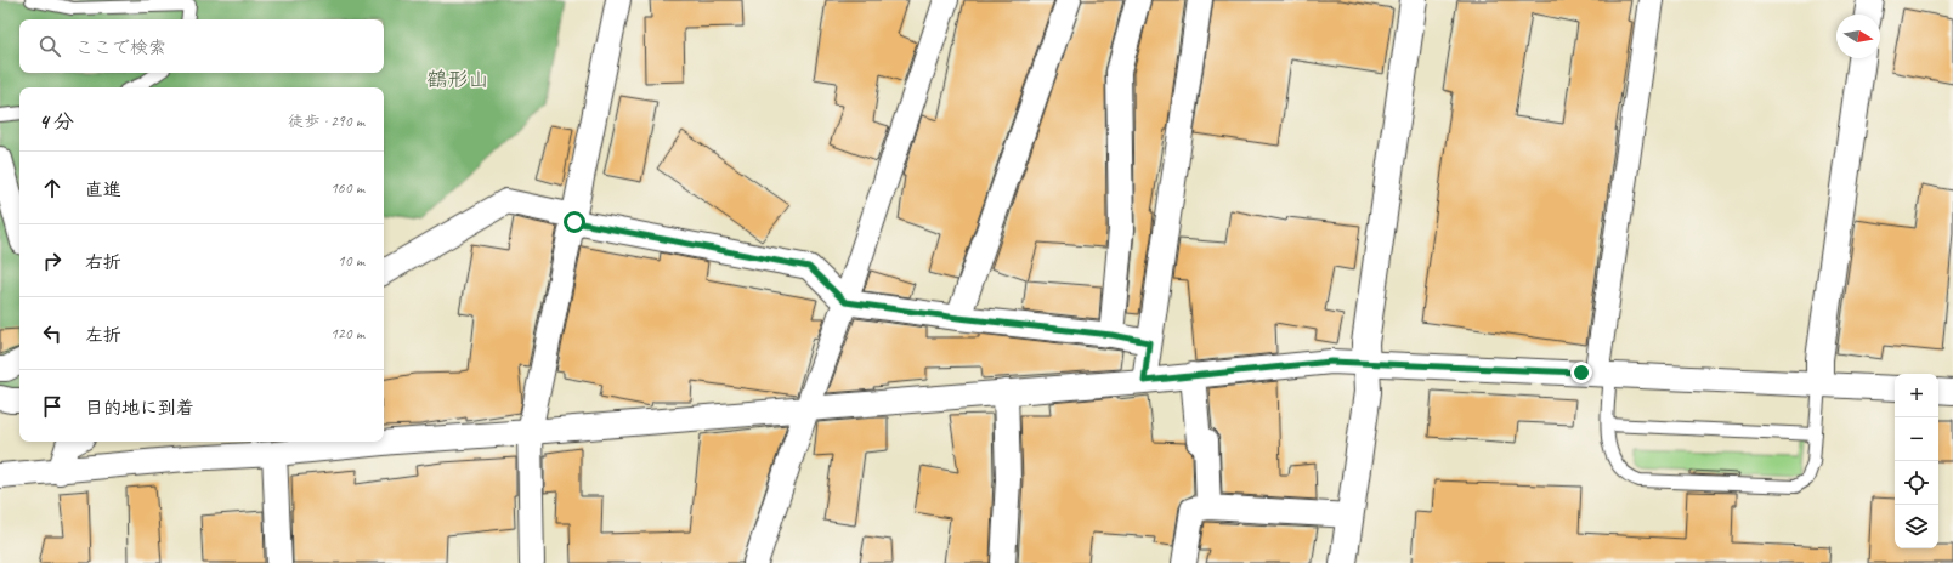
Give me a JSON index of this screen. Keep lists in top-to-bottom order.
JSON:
{
  "parks": ["鶴形山"],
  "north": "right",
  "page": {
    "search": "ここで検索",
    "heading": ["4 分", "徒歩 · 290 m"],
    "list": [
      ["直進", "160 m"],
      ["右折", "10 m"],
      ["左折", "120 m"],
      "目的地に到着"
    ],
    "map_buttons": ["+", "−"]
  }
}
